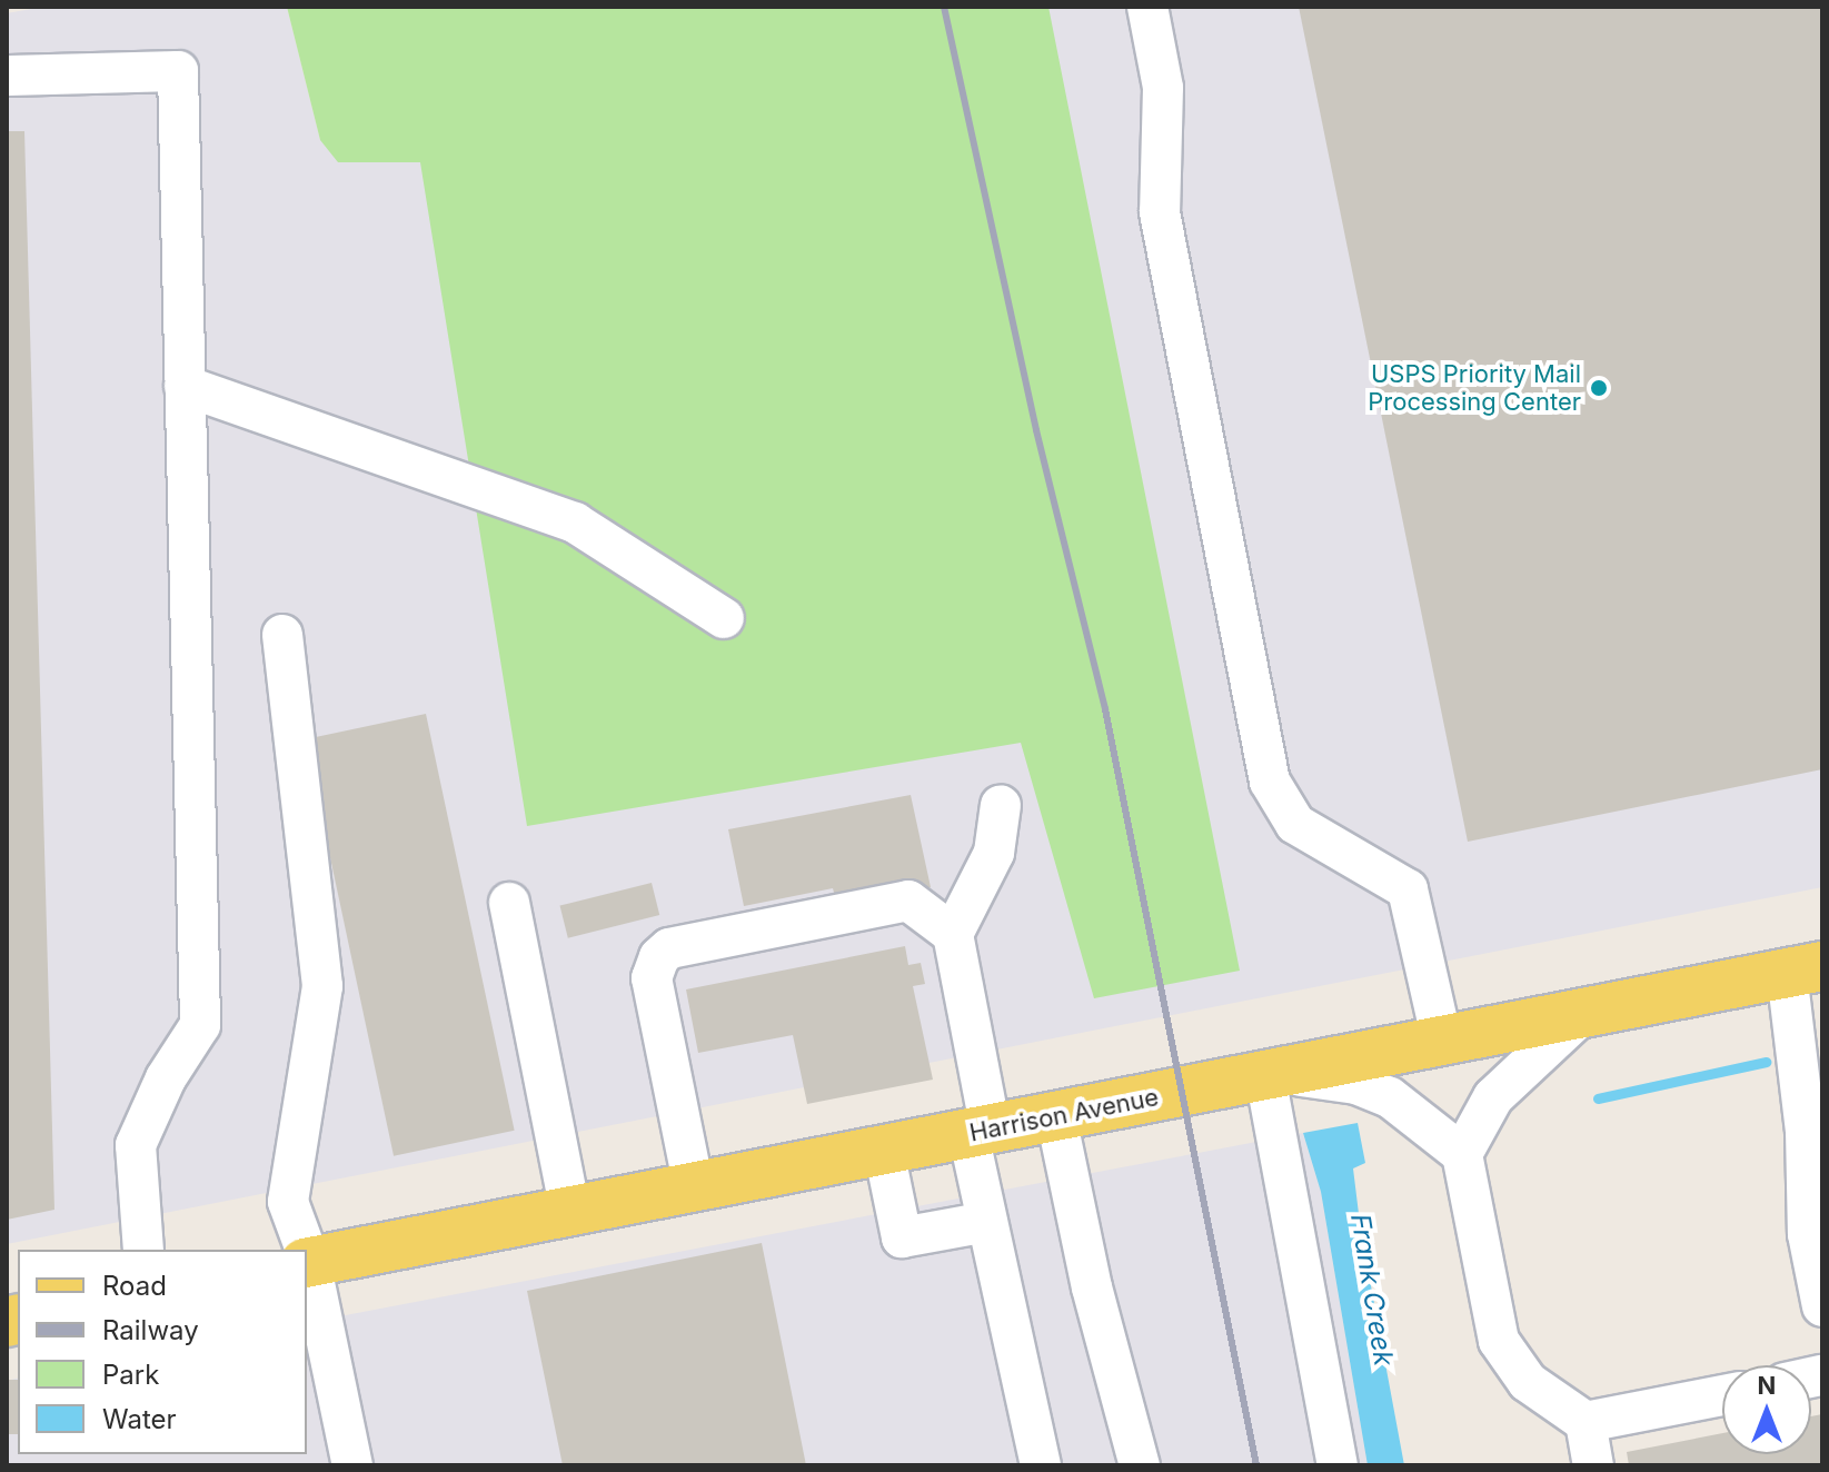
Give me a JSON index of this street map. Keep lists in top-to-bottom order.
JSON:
{
  "streets": {
    "main road": ["Harrison Avenue"]
  },
  "water": ["Frank Creek"],
  "places": ["USPS Priority Mail Processing Center"],
  "legend": [
    "Road",
    "Railway",
    "Park",
    "Water"
  ],
  "north": "top"
}
